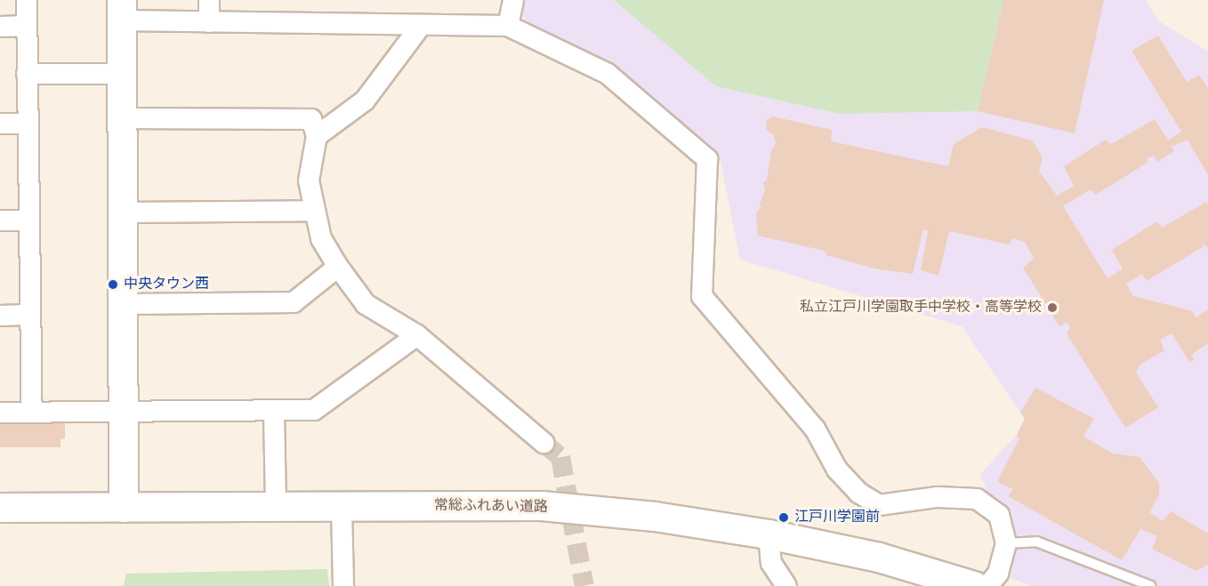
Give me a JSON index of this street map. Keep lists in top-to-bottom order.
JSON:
{
  "streets": {
    "street": ["常総ふれあい道路"]
  },
  "places": ["中央タウン西", "私立江戸川学園取手中学校・高等学校", "江戸川学園前"]
}
